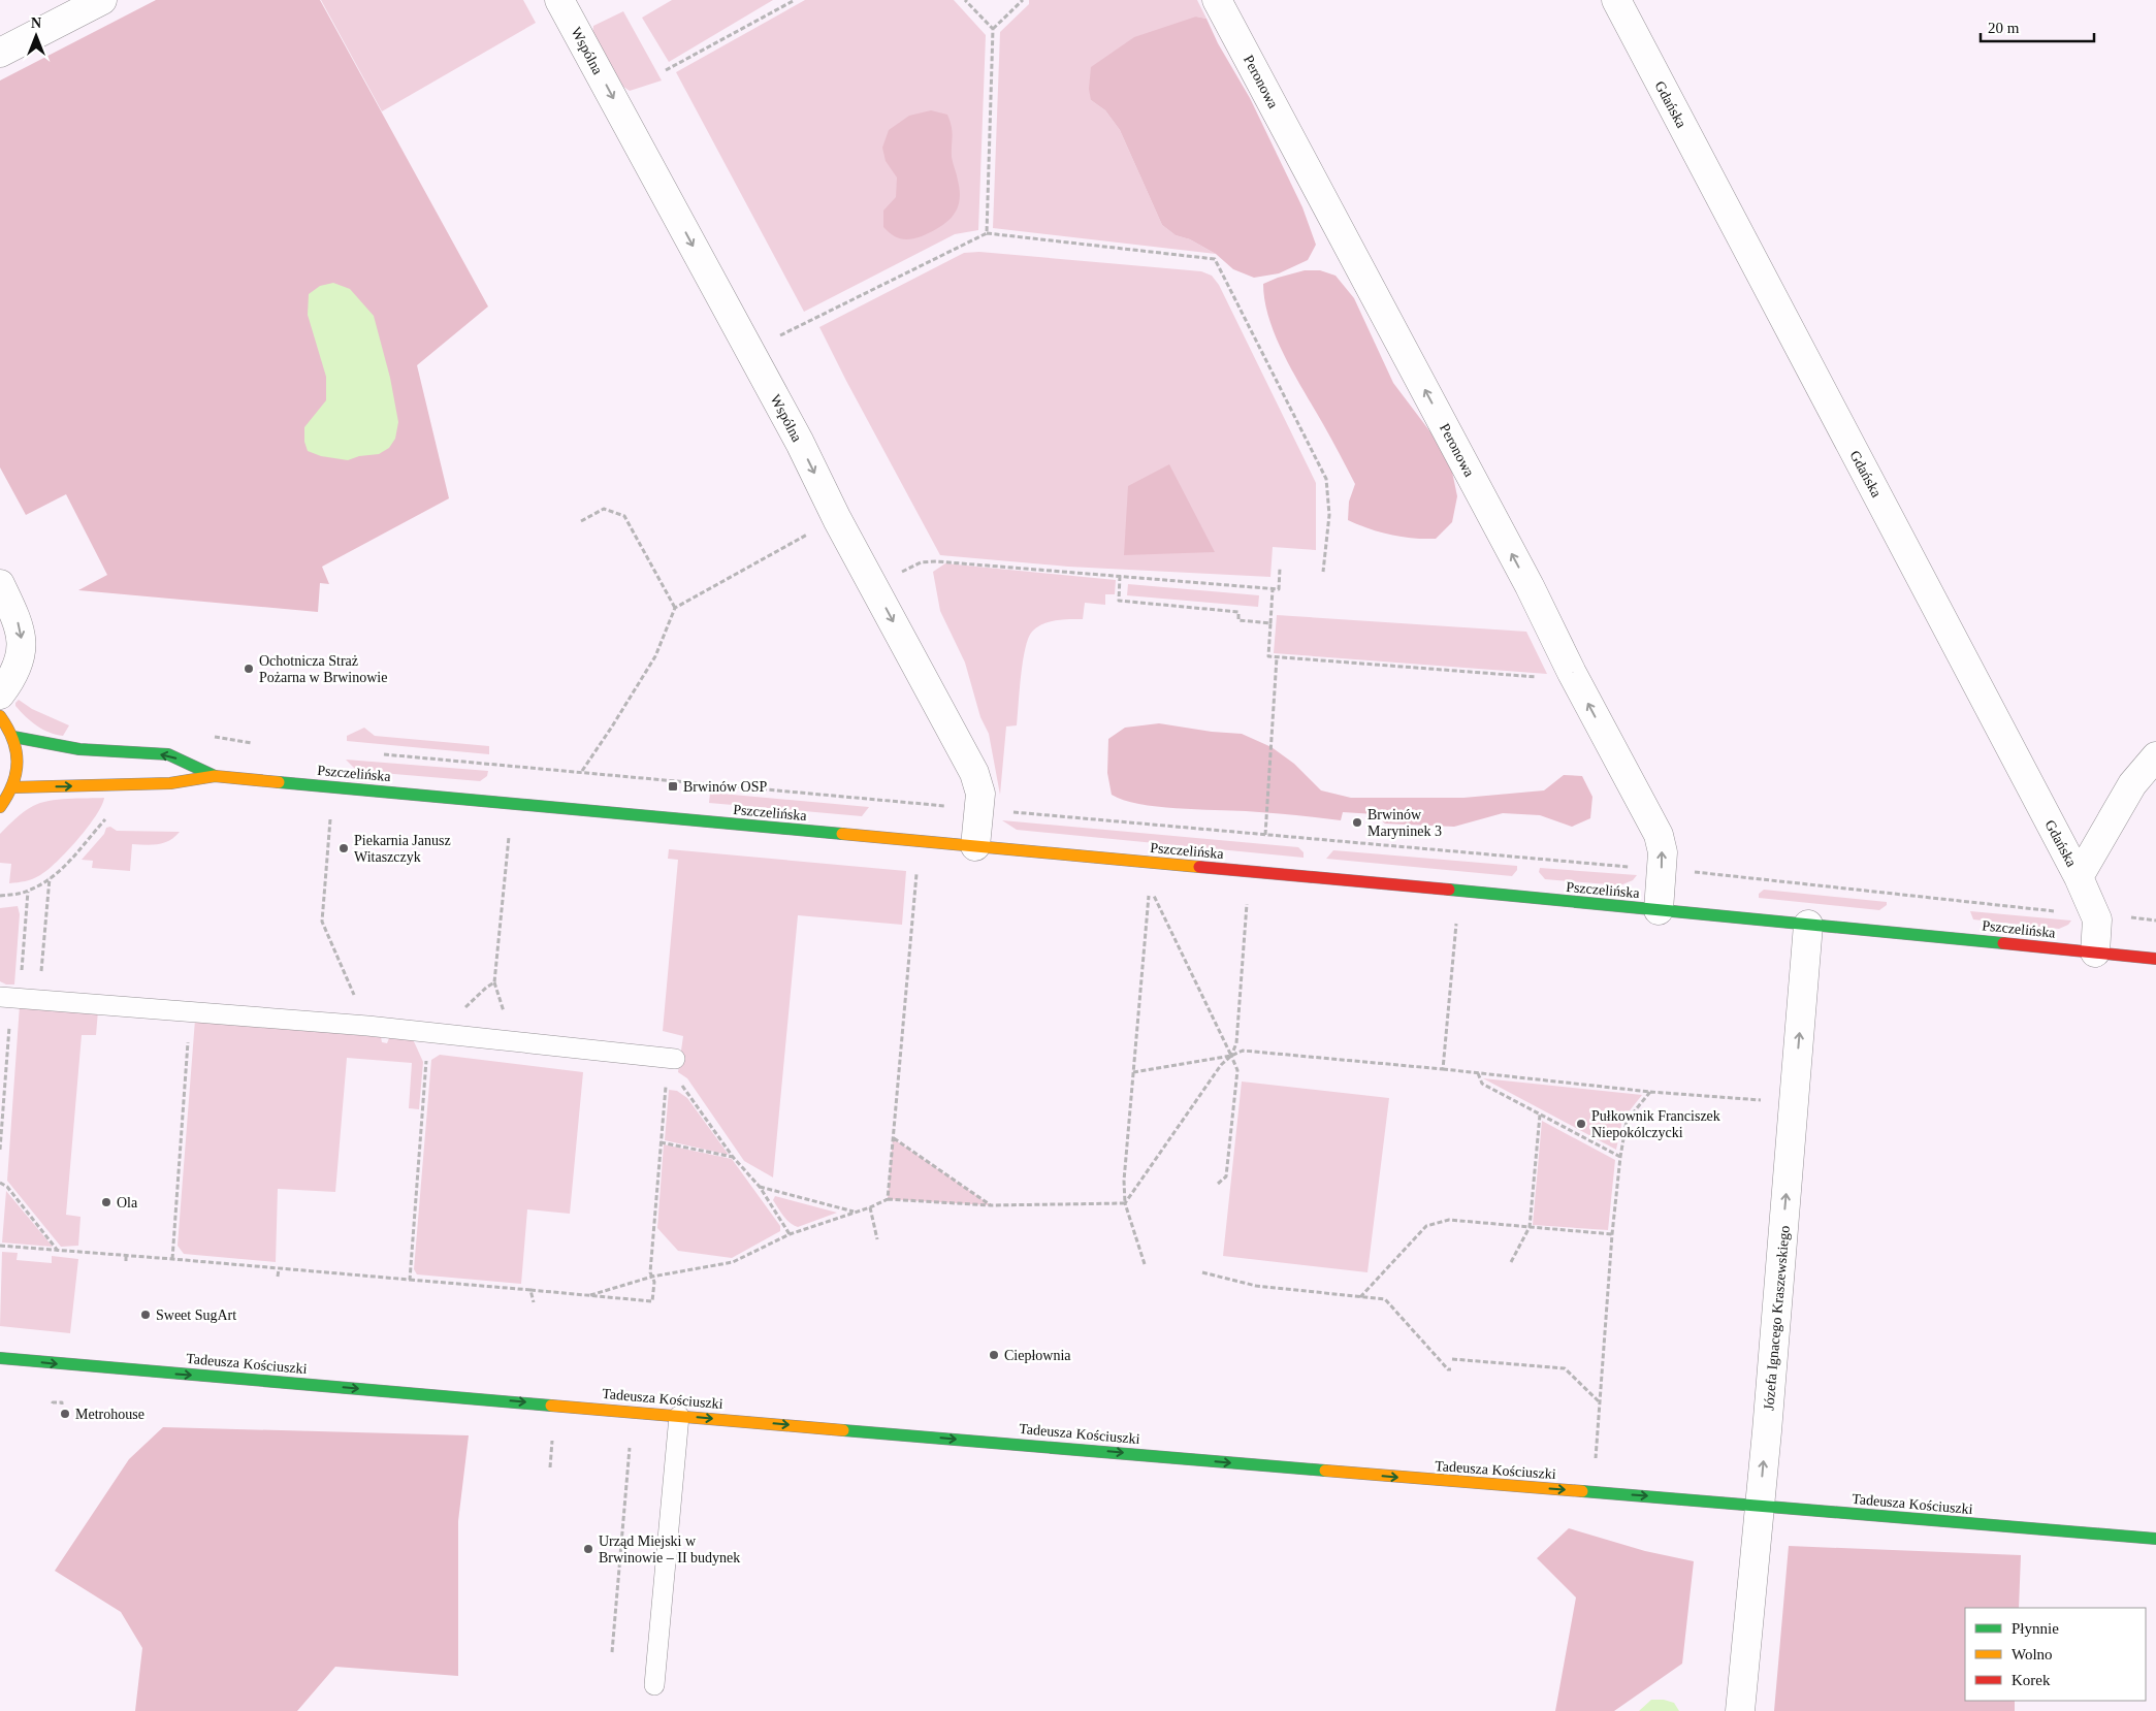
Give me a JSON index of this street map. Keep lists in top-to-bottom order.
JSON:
{
  "streets": {
    "main road": ["Pszczelińska", "Tadeusza Kościuszki"],
    "street": [
      "Wspólna",
      "Peronowa",
      "Gdańska",
      "Józefa Ignacego Kraszewskiego"
    ]
  },
  "crossings": [
    ["Wspólna", "Pszczelińska"],
    ["Peronowa", "Pszczelińska"],
    ["Gdańska", "Pszczelińska"],
    ["Pszczelińska", "Józefa Ignacego Kraszewskiego"],
    ["Józefa Ignacego Kraszewskiego", "Tadeusza Kościuszki"]
  ],
  "one_way": [
    "Wspólna",
    "Peronowa",
    "Józefa Ignacego Kraszewskiego",
    "Tadeusza Kościuszki"
  ],
  "places": {
    "other": [
      "Ochotnicza Straż Pożarna w Brwinowie",
      "Brwinów Maryninek 3",
      "Piekarnia Janusz Witaszczyk",
      "Pułkownik Franciszek Niepokólczycki",
      "Ola",
      "Sweet SugArt",
      "Ciepłownia",
      "Metrohouse",
      "Urząd Miejski w Brwinowie – II budynek"
    ],
    "transit": ["Brwinów OSP"]
  },
  "legend": ["Płynnie", "Wolno", "Korek"],
  "scale_bar": "20 m",
  "north": "top"
}
